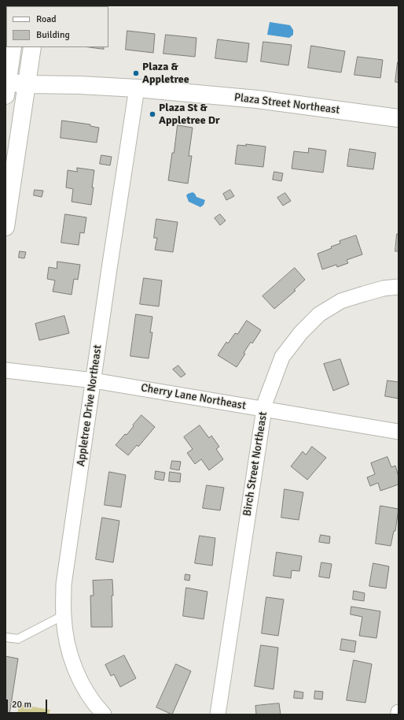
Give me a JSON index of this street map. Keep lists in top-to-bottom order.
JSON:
{
  "streets": {
    "main road": ["Plaza Street Northeast"],
    "street": ["Cherry Lane Northeast", "Appletree Drive Northeast", "Birch Street Northeast"]
  },
  "crossings": [
    ["Plaza Street Northeast", "Appletree Drive Northeast"],
    ["Cherry Lane Northeast", "Appletree Drive Northeast"],
    ["Cherry Lane Northeast", "Birch Street Northeast"]
  ],
  "places": ["Plaza & Appletree", "Plaza St & Appletree Dr"],
  "legend": ["Road", "Building"],
  "scale_bar": "20 m"
}
